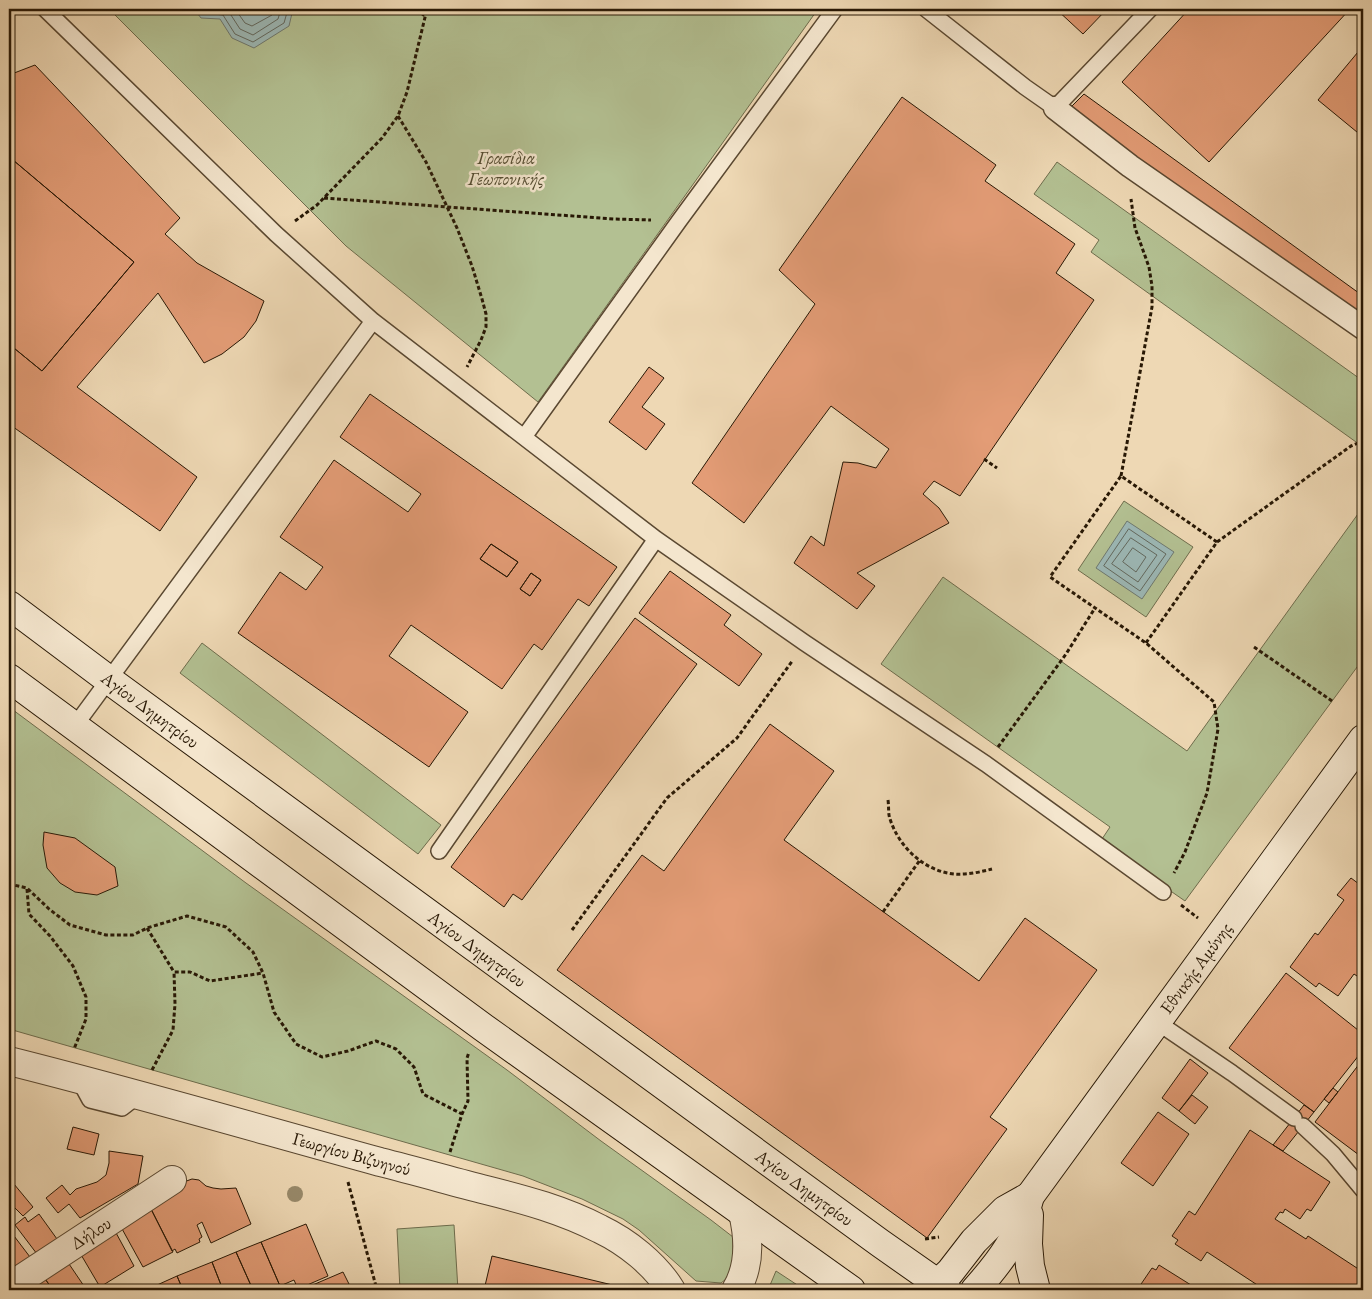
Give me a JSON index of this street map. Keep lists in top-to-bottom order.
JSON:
{
  "streets": {
    "main road": [
      "Αγίου Δημητρίου",
      "Εθνικής Αμύνης",
      "Γεωργίου Βιζυηνού",
      "Δήλου"
    ]
  },
  "crossings": [
    ["Αγίου Δημητρίου", "Εθνικής Αμύνης"]
  ],
  "parks": ["Γρασίδια Γεωπονικής"]
}
